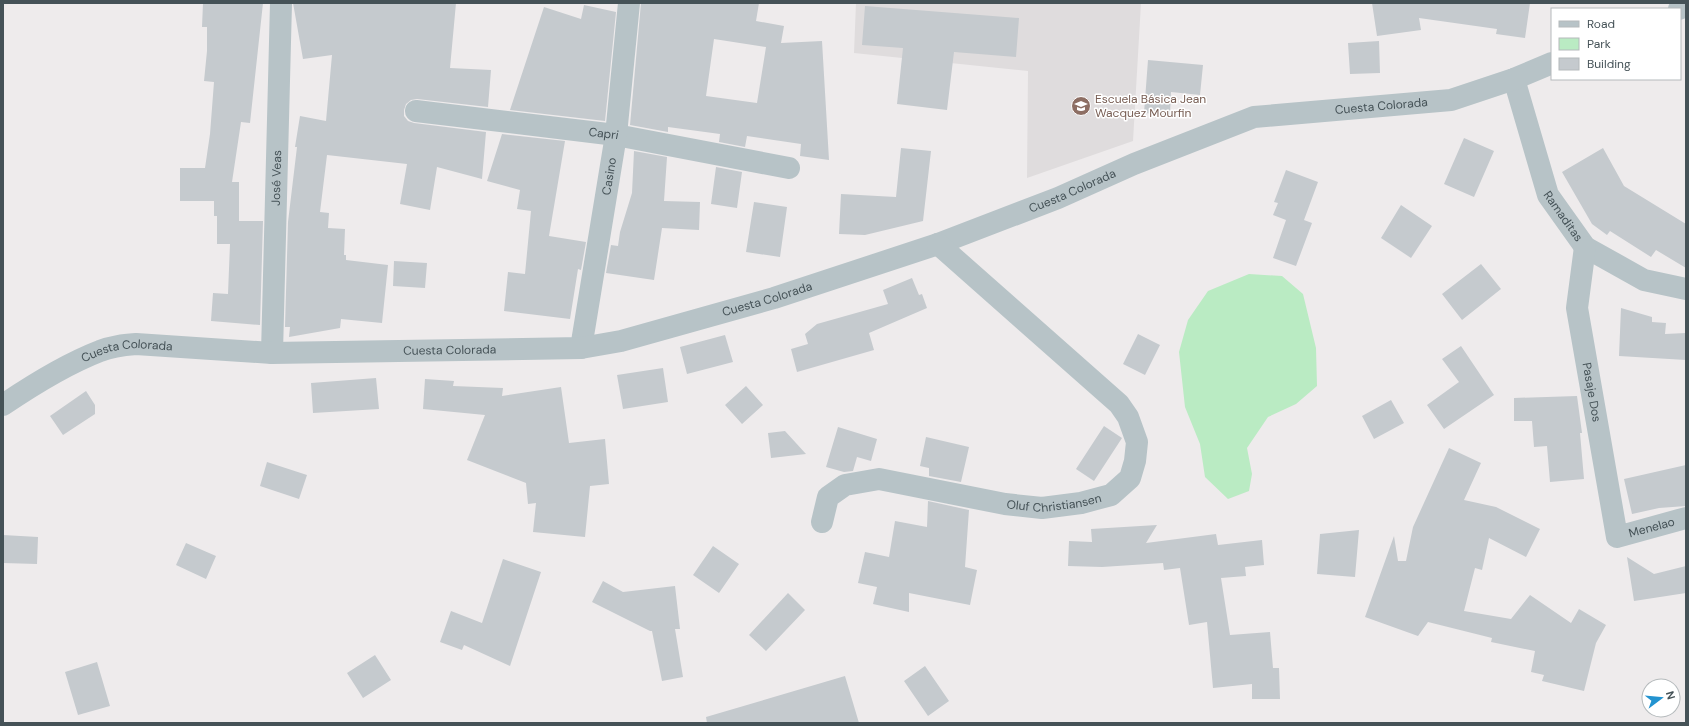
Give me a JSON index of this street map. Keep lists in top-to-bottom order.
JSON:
{
  "streets": {
    "street": [
      "Cuesta Colorada",
      "Capri",
      "Casino",
      "José Veas",
      "Ramaditas",
      "Pasaje Dos",
      "Oluf Christiansen",
      "Menelao"
    ]
  },
  "crossings": [
    ["Cuesta Colorada", "Casino"],
    ["Cuesta Colorada", "José Veas"],
    ["Cuesta Colorada", "Ramaditas"],
    ["Cuesta Colorada", "Oluf Christiansen"],
    ["Capri", "Casino"],
    ["Ramaditas", "Pasaje Dos"],
    ["Pasaje Dos", "Menelao"]
  ],
  "places": {
    "school or university": ["Escuela Básica Jean Wacquez Mourfin"]
  },
  "legend": ["Road", "Park", "Building"],
  "north": "right"
}
